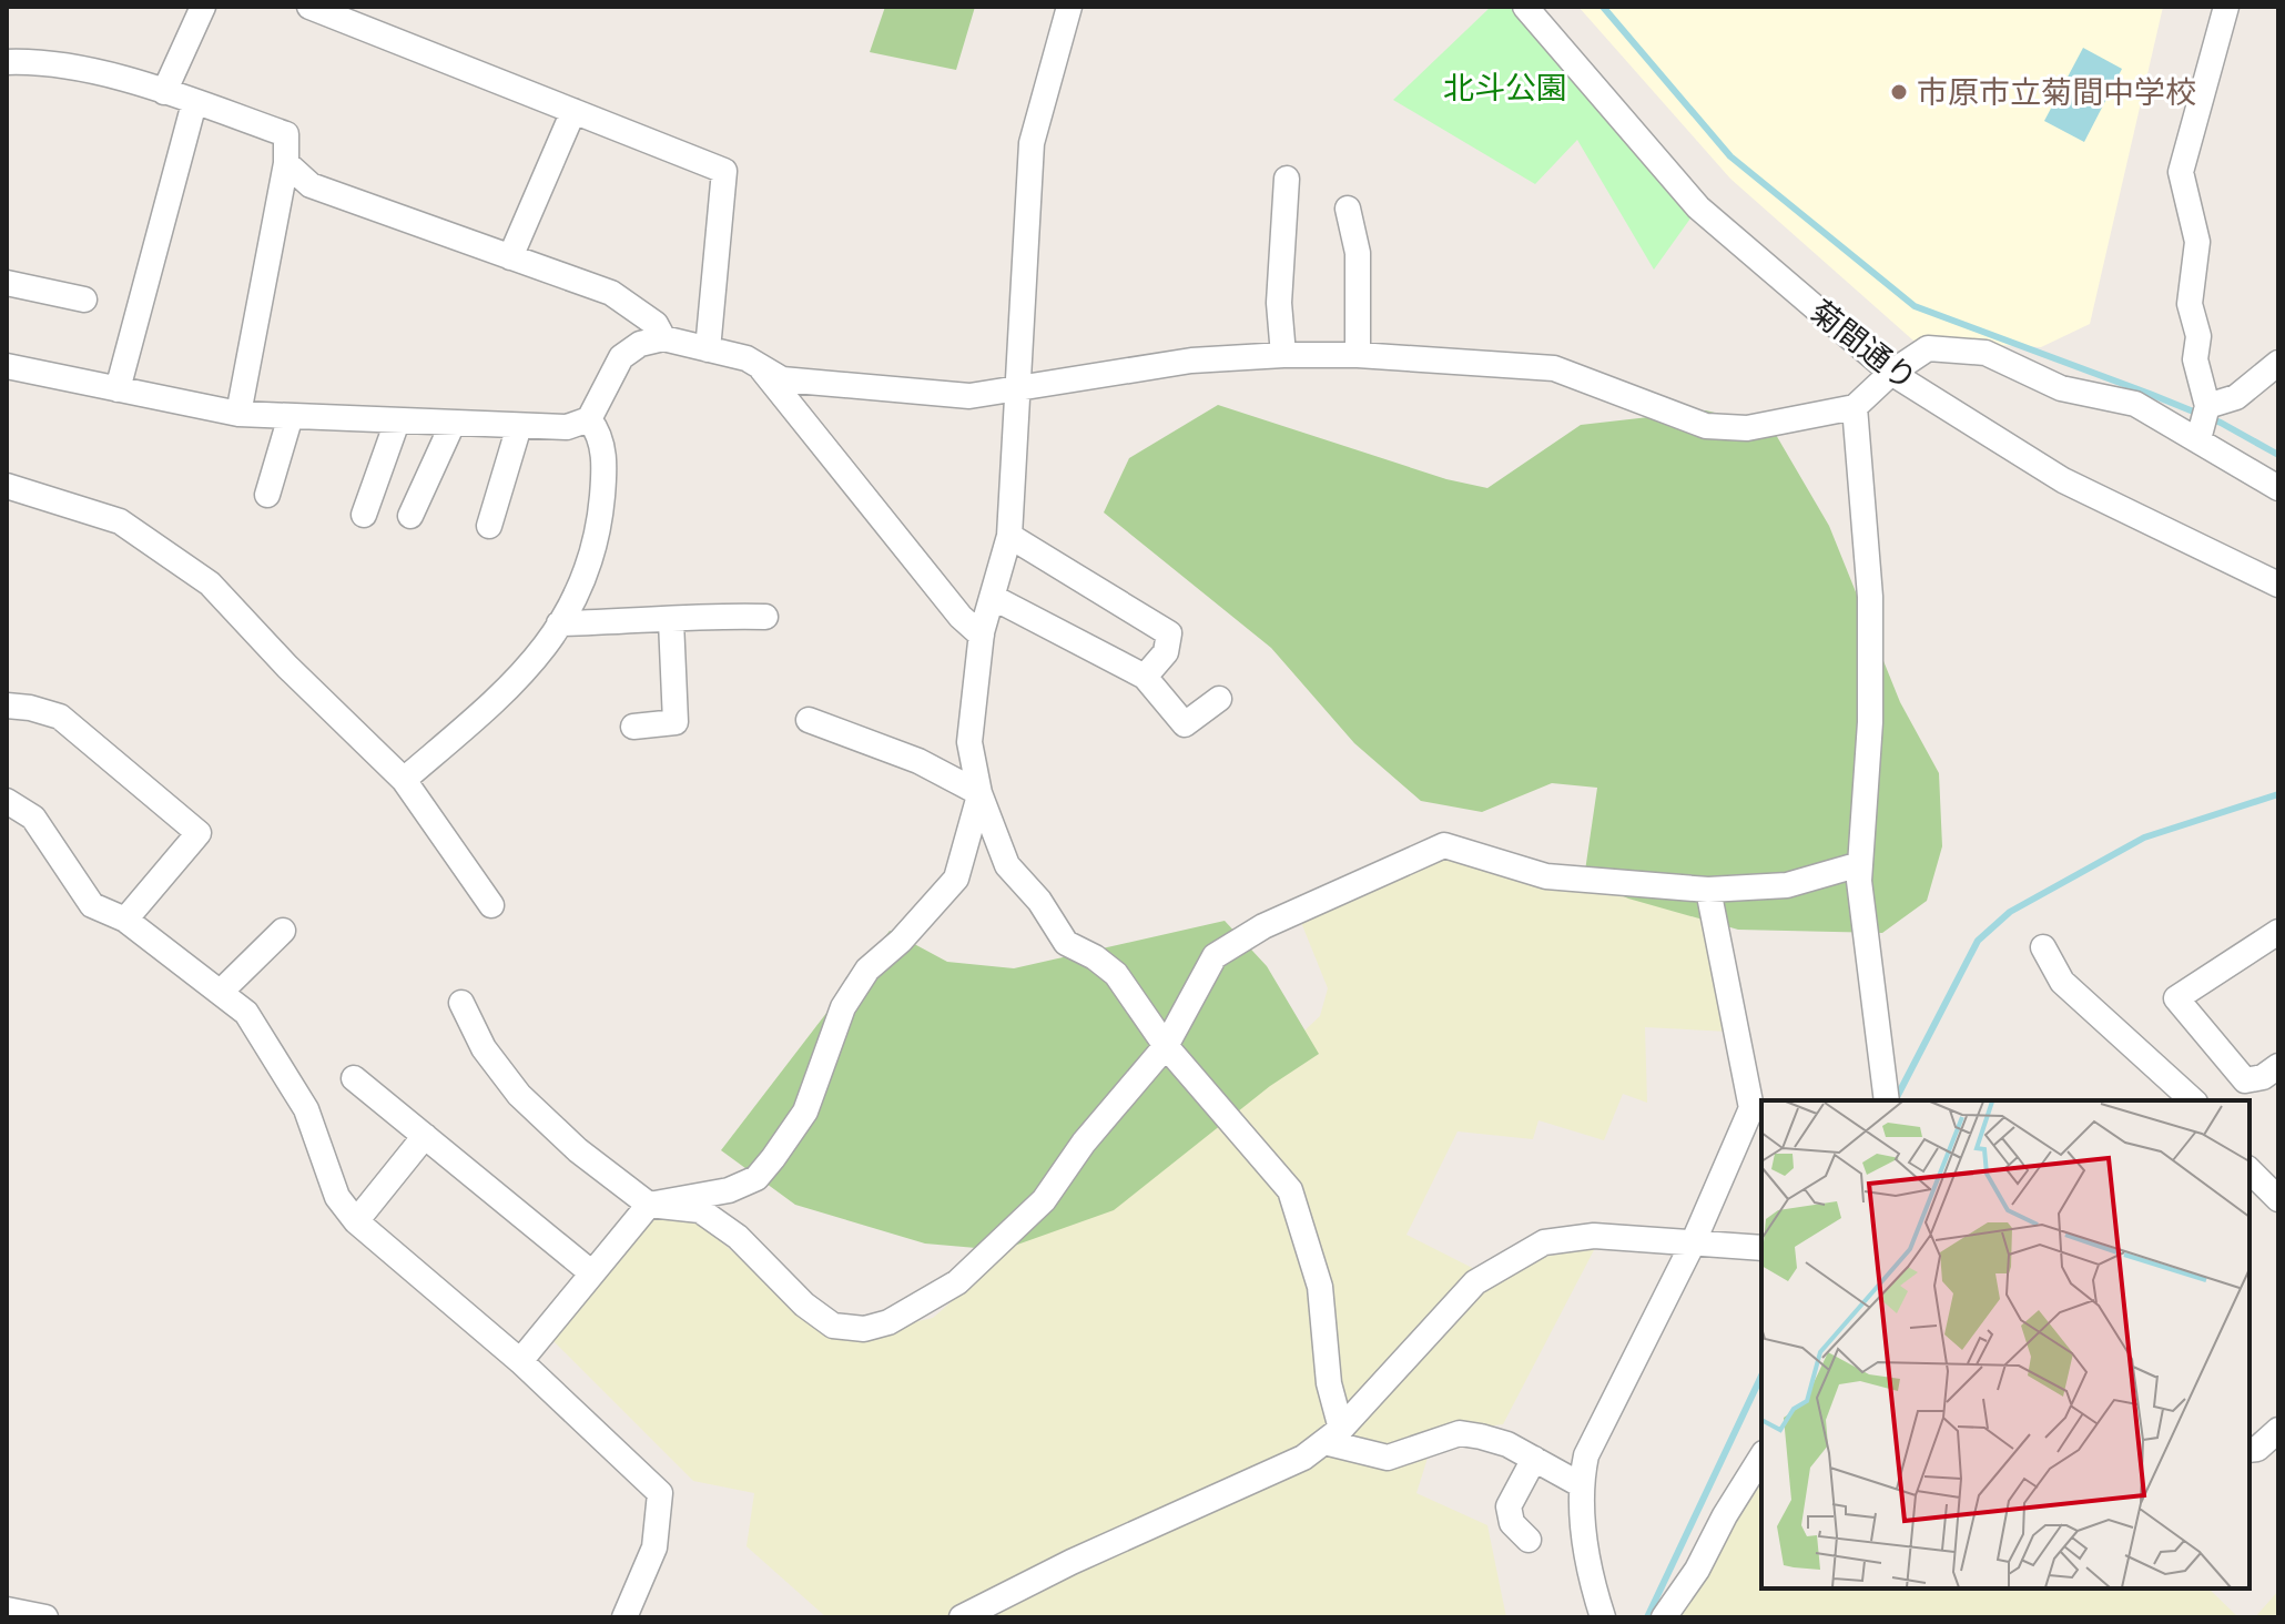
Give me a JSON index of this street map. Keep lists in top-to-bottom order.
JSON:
{
  "streets": {
    "street": ["菊間通り"]
  },
  "parks": ["北斗公園"],
  "places": ["市原市立菊間中学校"]
}
